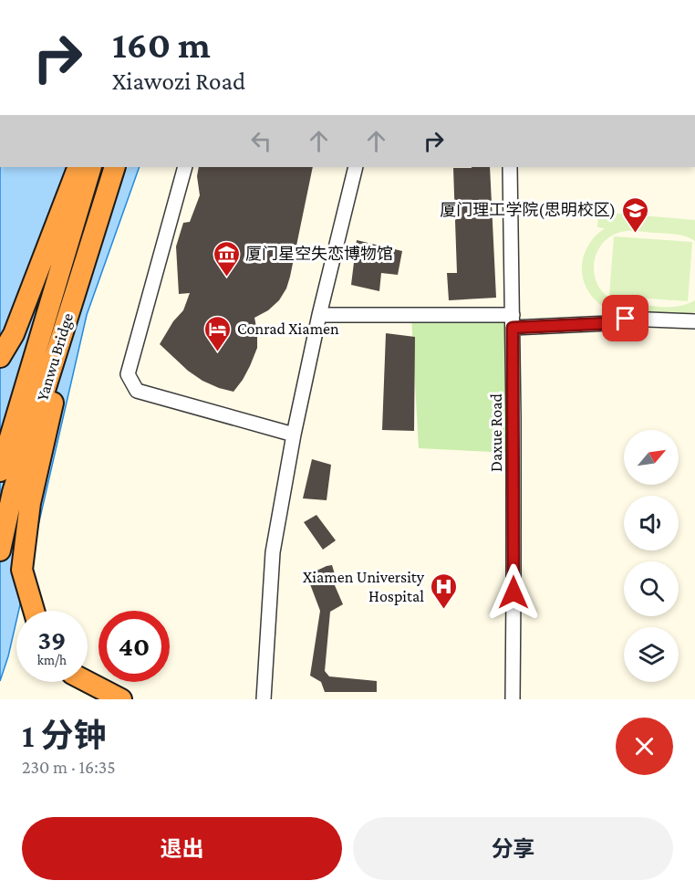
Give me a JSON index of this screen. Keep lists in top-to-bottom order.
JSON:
{
  "streets": {
    "highway": ["Yanwu Bridge"],
    "street": ["Daxue Road"]
  },
  "places": {
    "school or university": ["厦门理工学院(思明校区)"],
    "museum": ["厦门星空失恋博物馆"],
    "hotel": ["Conrad Xiamen"],
    "hospital": ["Xiamen University Hospital"]
  },
  "north": "top right",
  "page": {
    "turn": ["160 m", "Xiawozi Road"],
    "speed": "39 km/h",
    "limit": "40",
    "heading": ["1 分钟", "230 m · 16:35"],
    "buttons": ["退出", "分享"]
  }
}
